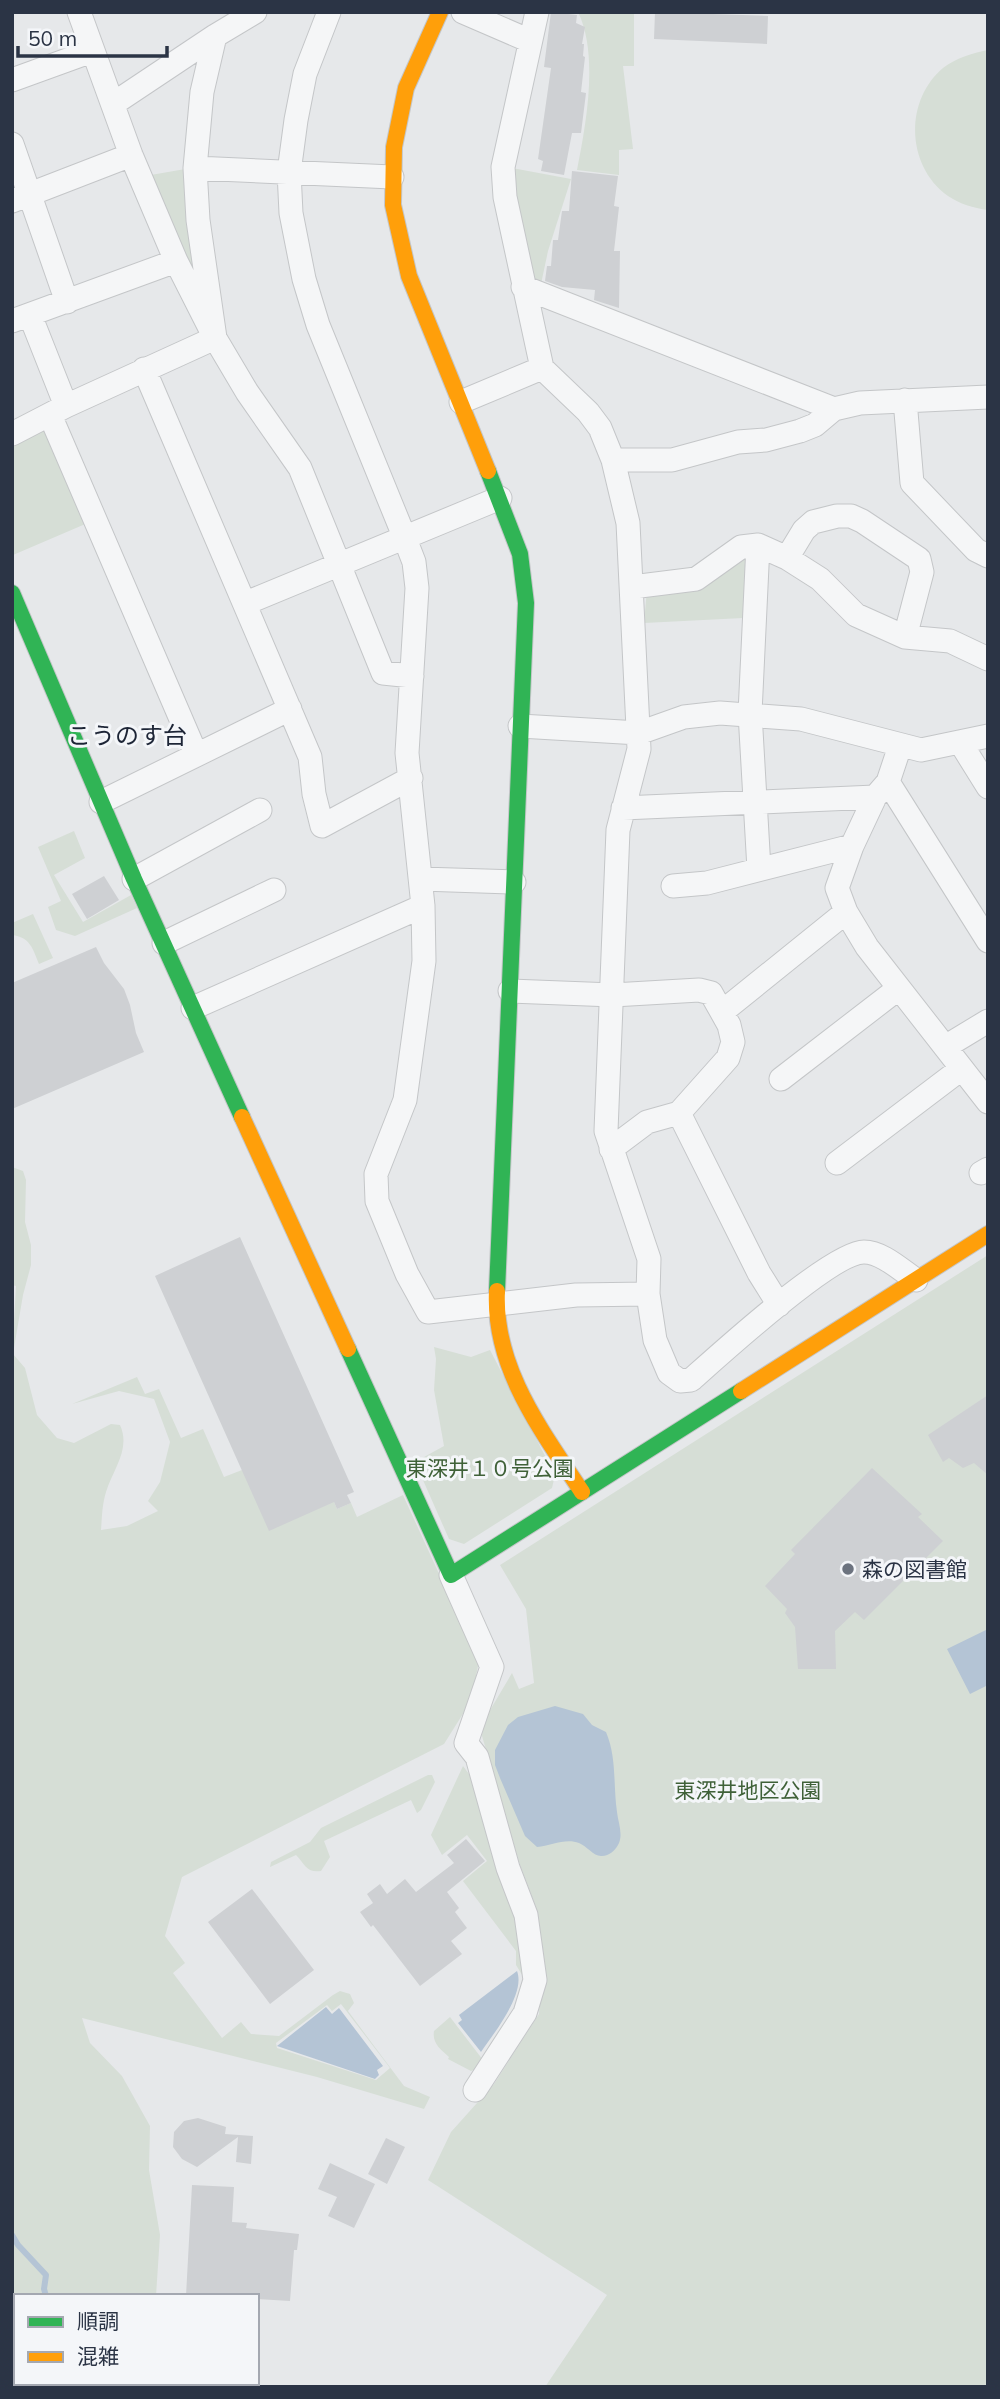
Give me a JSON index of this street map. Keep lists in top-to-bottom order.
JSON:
{
  "districts": ["こうのす台"],
  "parks": ["東深井１０号公園", "東深井地区公園"],
  "places": ["森の図書館"],
  "legend": ["順調", "混雑"],
  "scale_bar": "50 m"
}
